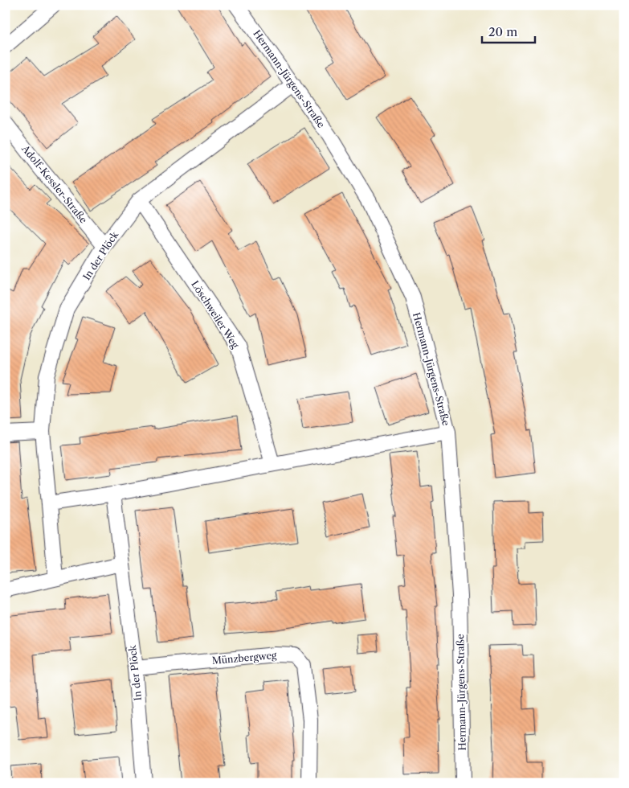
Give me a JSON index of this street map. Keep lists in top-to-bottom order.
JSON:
{
  "streets": {
    "street": [
      "Hermann-Jürgens-Straße",
      "Adolf-Kessler-Straße",
      "In der Plöck",
      "Löschweiler Weg",
      "Münzbergweg"
    ]
  },
  "crossings": [
    ["Hermann-Jürgens-Straße", "In der Plöck"],
    ["Adolf-Kessler-Straße", "In der Plöck"],
    ["In der Plöck", "Löschweiler Weg"],
    ["In der Plöck", "Münzbergweg"]
  ],
  "scale_bar": "20 m"
}
